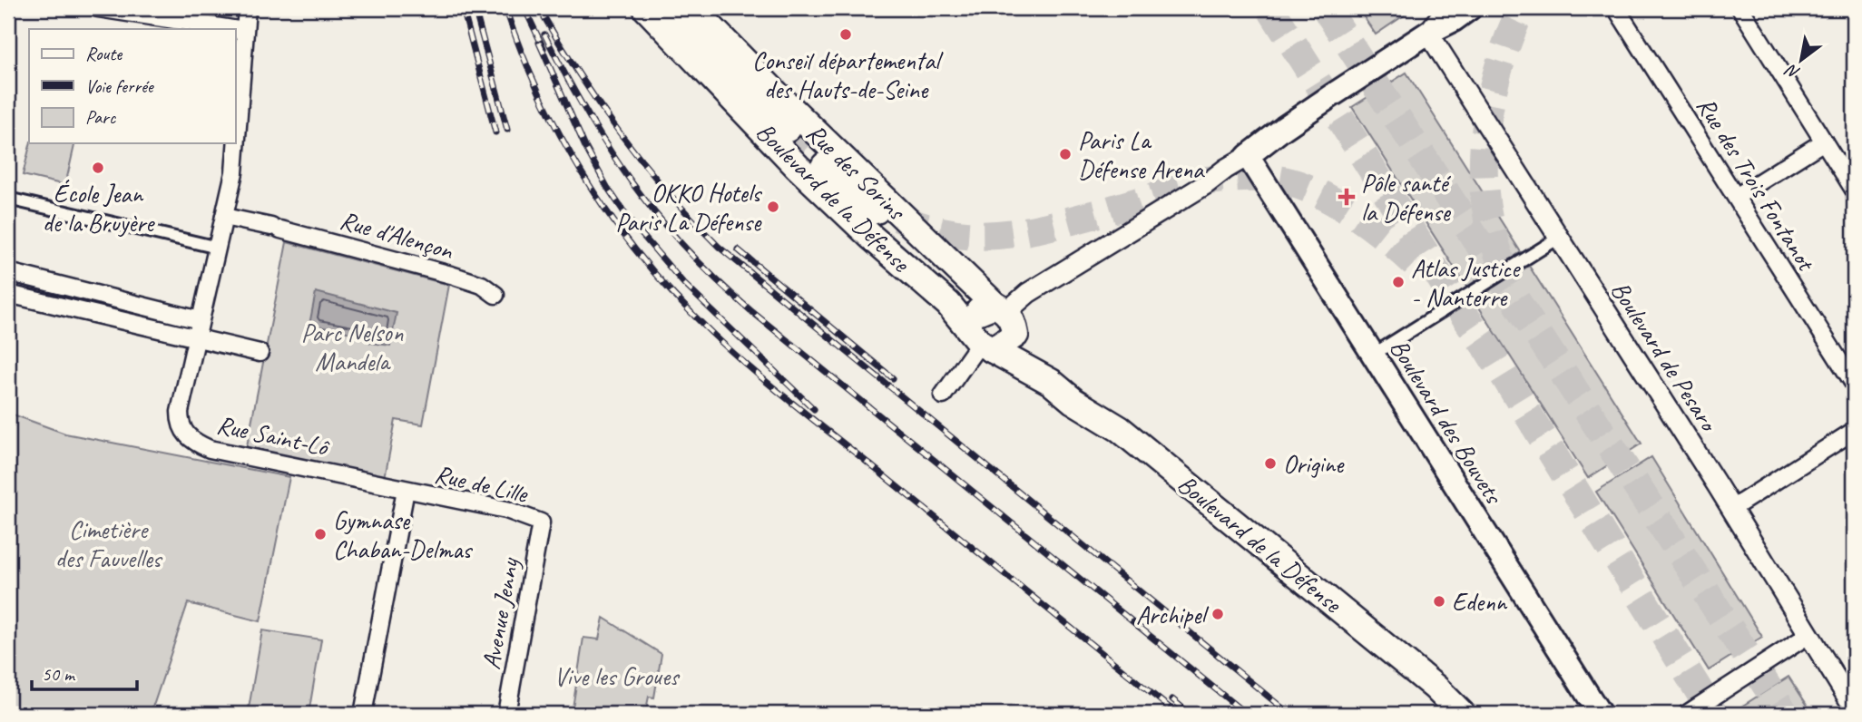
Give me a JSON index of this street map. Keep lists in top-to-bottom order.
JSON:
{
  "streets": {
    "main road": ["Rue des Sorins", "Boulevard de la Défense", "Boulevard des Bouvets"],
    "street": [
      "Rue des Trois Fontanot",
      "Rue d'Alençon",
      "Boulevard de Pesaro",
      "Rue Saint-Lô",
      "Rue de Lille",
      "Avenue Jenny"
    ]
  },
  "crossings": [
    ["Rue des Sorins", "Boulevard de la Défense"],
    ["Rue d'Alençon", "Rue Saint-Lô"],
    ["Rue Saint-Lô", "Rue de Lille"],
    ["Rue de Lille", "Avenue Jenny"]
  ],
  "parks": ["Parc Nelson Mandela", "Cimetière des Fauvelles", "Vive les Groues"],
  "places": {
    "other": [
      "Conseil départemental des Hauts-de-Seine",
      "Paris La Défense Arena",
      "École Jean de la Bruyère",
      "OKKO Hotels Paris La Défense",
      "Atlas Justice - Nanterre",
      "Origine",
      "Gymnase Chaban-Delmas",
      "Edenn",
      "Archipel"
    ],
    "health": ["Pôle santé la Défense"]
  },
  "legend": ["Route", "Voie ferrée", "Parc"],
  "scale_bar": "50 m",
  "north": "bottom left"
}
